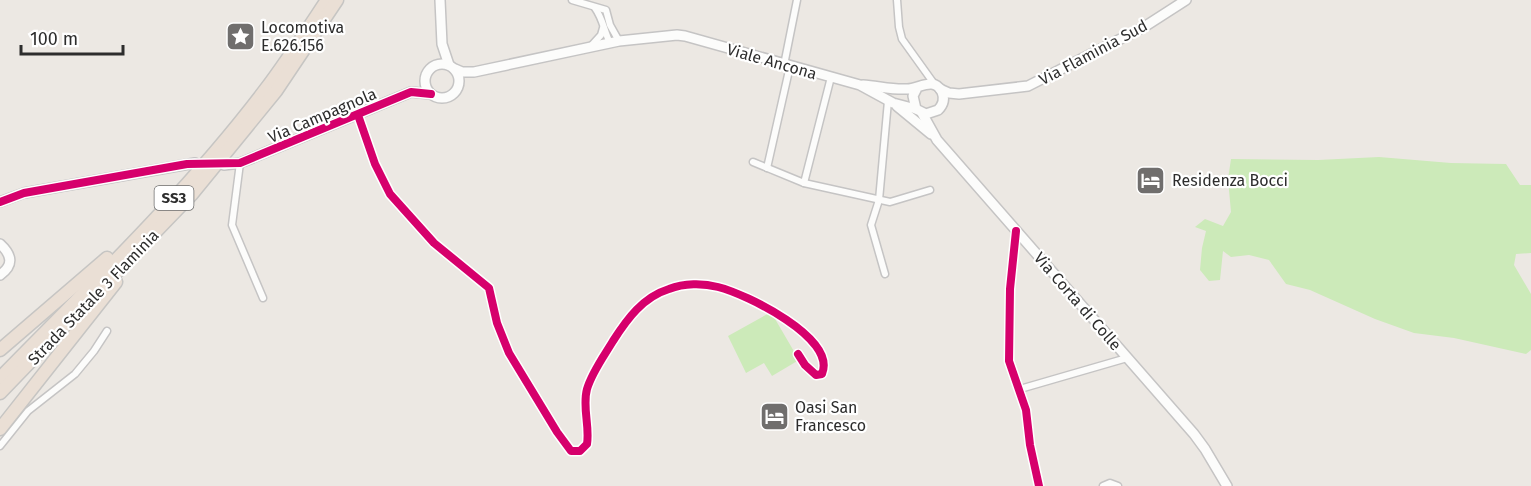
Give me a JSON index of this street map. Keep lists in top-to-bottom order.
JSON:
{
  "streets": {
    "highway": ["SS3", "Strada Statale 3 Flaminia"],
    "main road": [
      "Via Flaminia Sud",
      "Viale Ancona",
      "Via Campagnola",
      "Via Corta di Colle"
    ]
  },
  "crossings": [
    ["Via Flaminia Sud", "Viale Ancona"],
    ["Via Flaminia Sud", "Via Corta di Colle"],
    ["Viale Ancona", "Via Campagnola"],
    ["Viale Ancona", "Via Corta di Colle"]
  ],
  "places": {
    "place": ["Locomotiva E.626.156"],
    "hotel": ["Residenza Bocci", "Oasi San Francesco"]
  },
  "scale_bar": "100 m"
}
